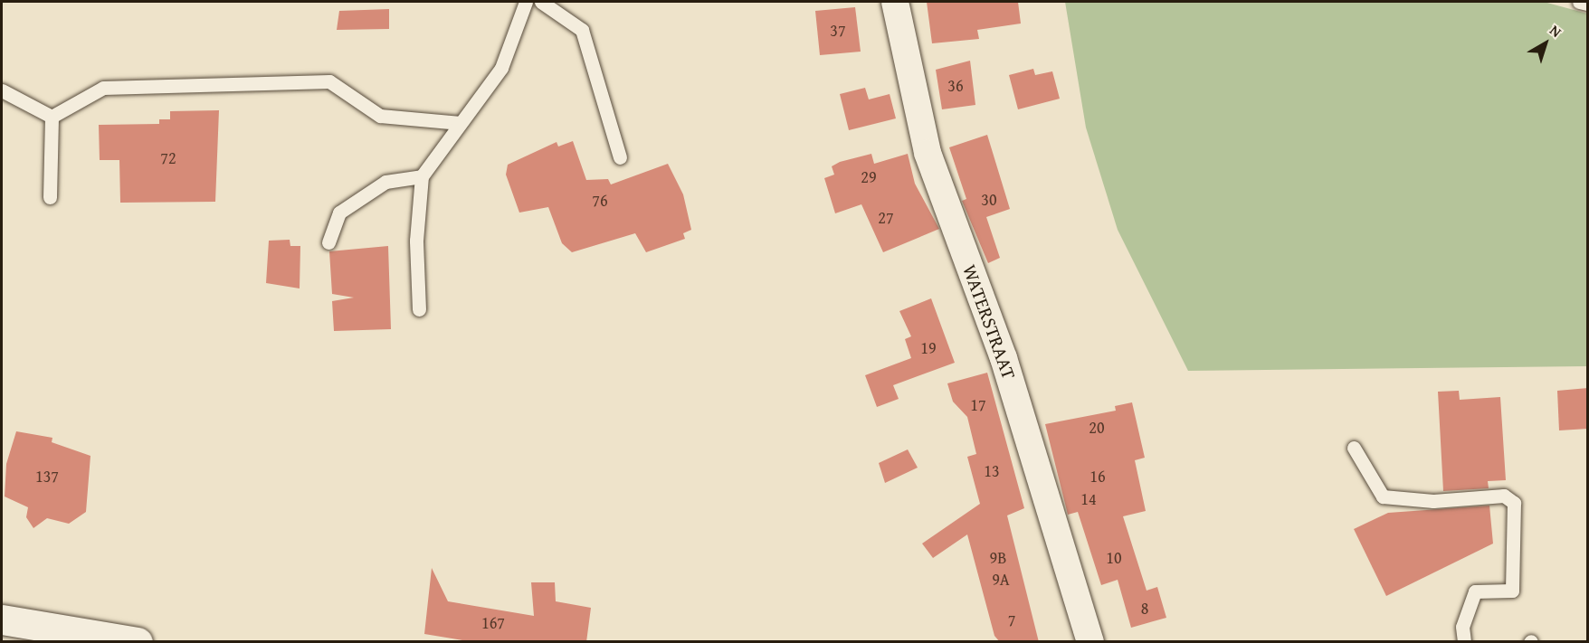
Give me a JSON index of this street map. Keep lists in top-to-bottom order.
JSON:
{
  "streets": {
    "street": ["WATERSTRAAT"]
  },
  "house_numbers": [
    "37",
    "36",
    "72",
    "29",
    "30",
    "76",
    "27",
    "19",
    "17",
    "20",
    "13",
    "137",
    "16",
    "14",
    "9B",
    "10",
    "9A",
    "8",
    "7",
    "167"
  ],
  "north": "top right"
}
